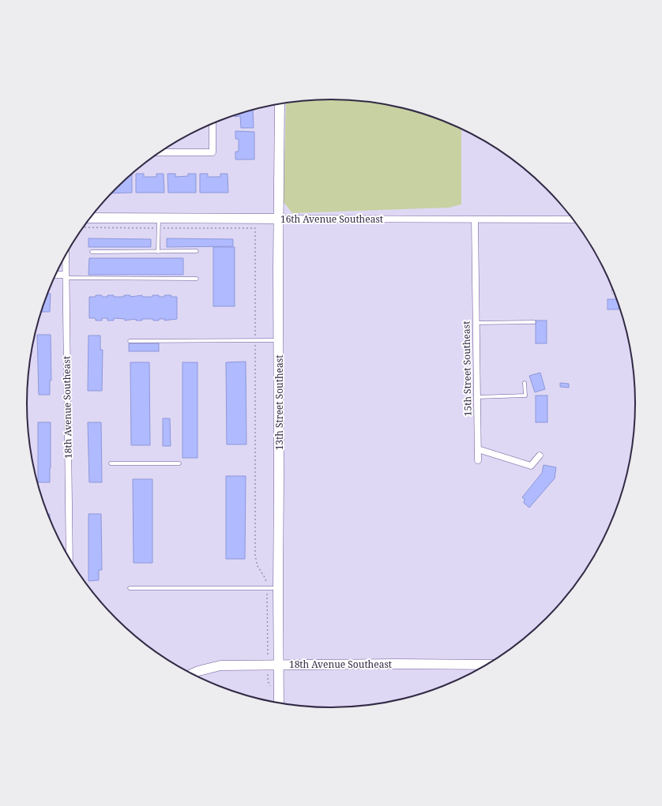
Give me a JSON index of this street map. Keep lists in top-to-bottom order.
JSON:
{
  "streets": {
    "street": [
      "16th Avenue Southeast",
      "15th Street Southeast",
      "13th Street Southeast",
      "18th Avenue Southeast"
    ]
  },
  "crossings": [
    ["16th Avenue Southeast", "15th Street Southeast"],
    ["16th Avenue Southeast", "13th Street Southeast"],
    ["13th Street Southeast", "18th Avenue Southeast"]
  ]
}
